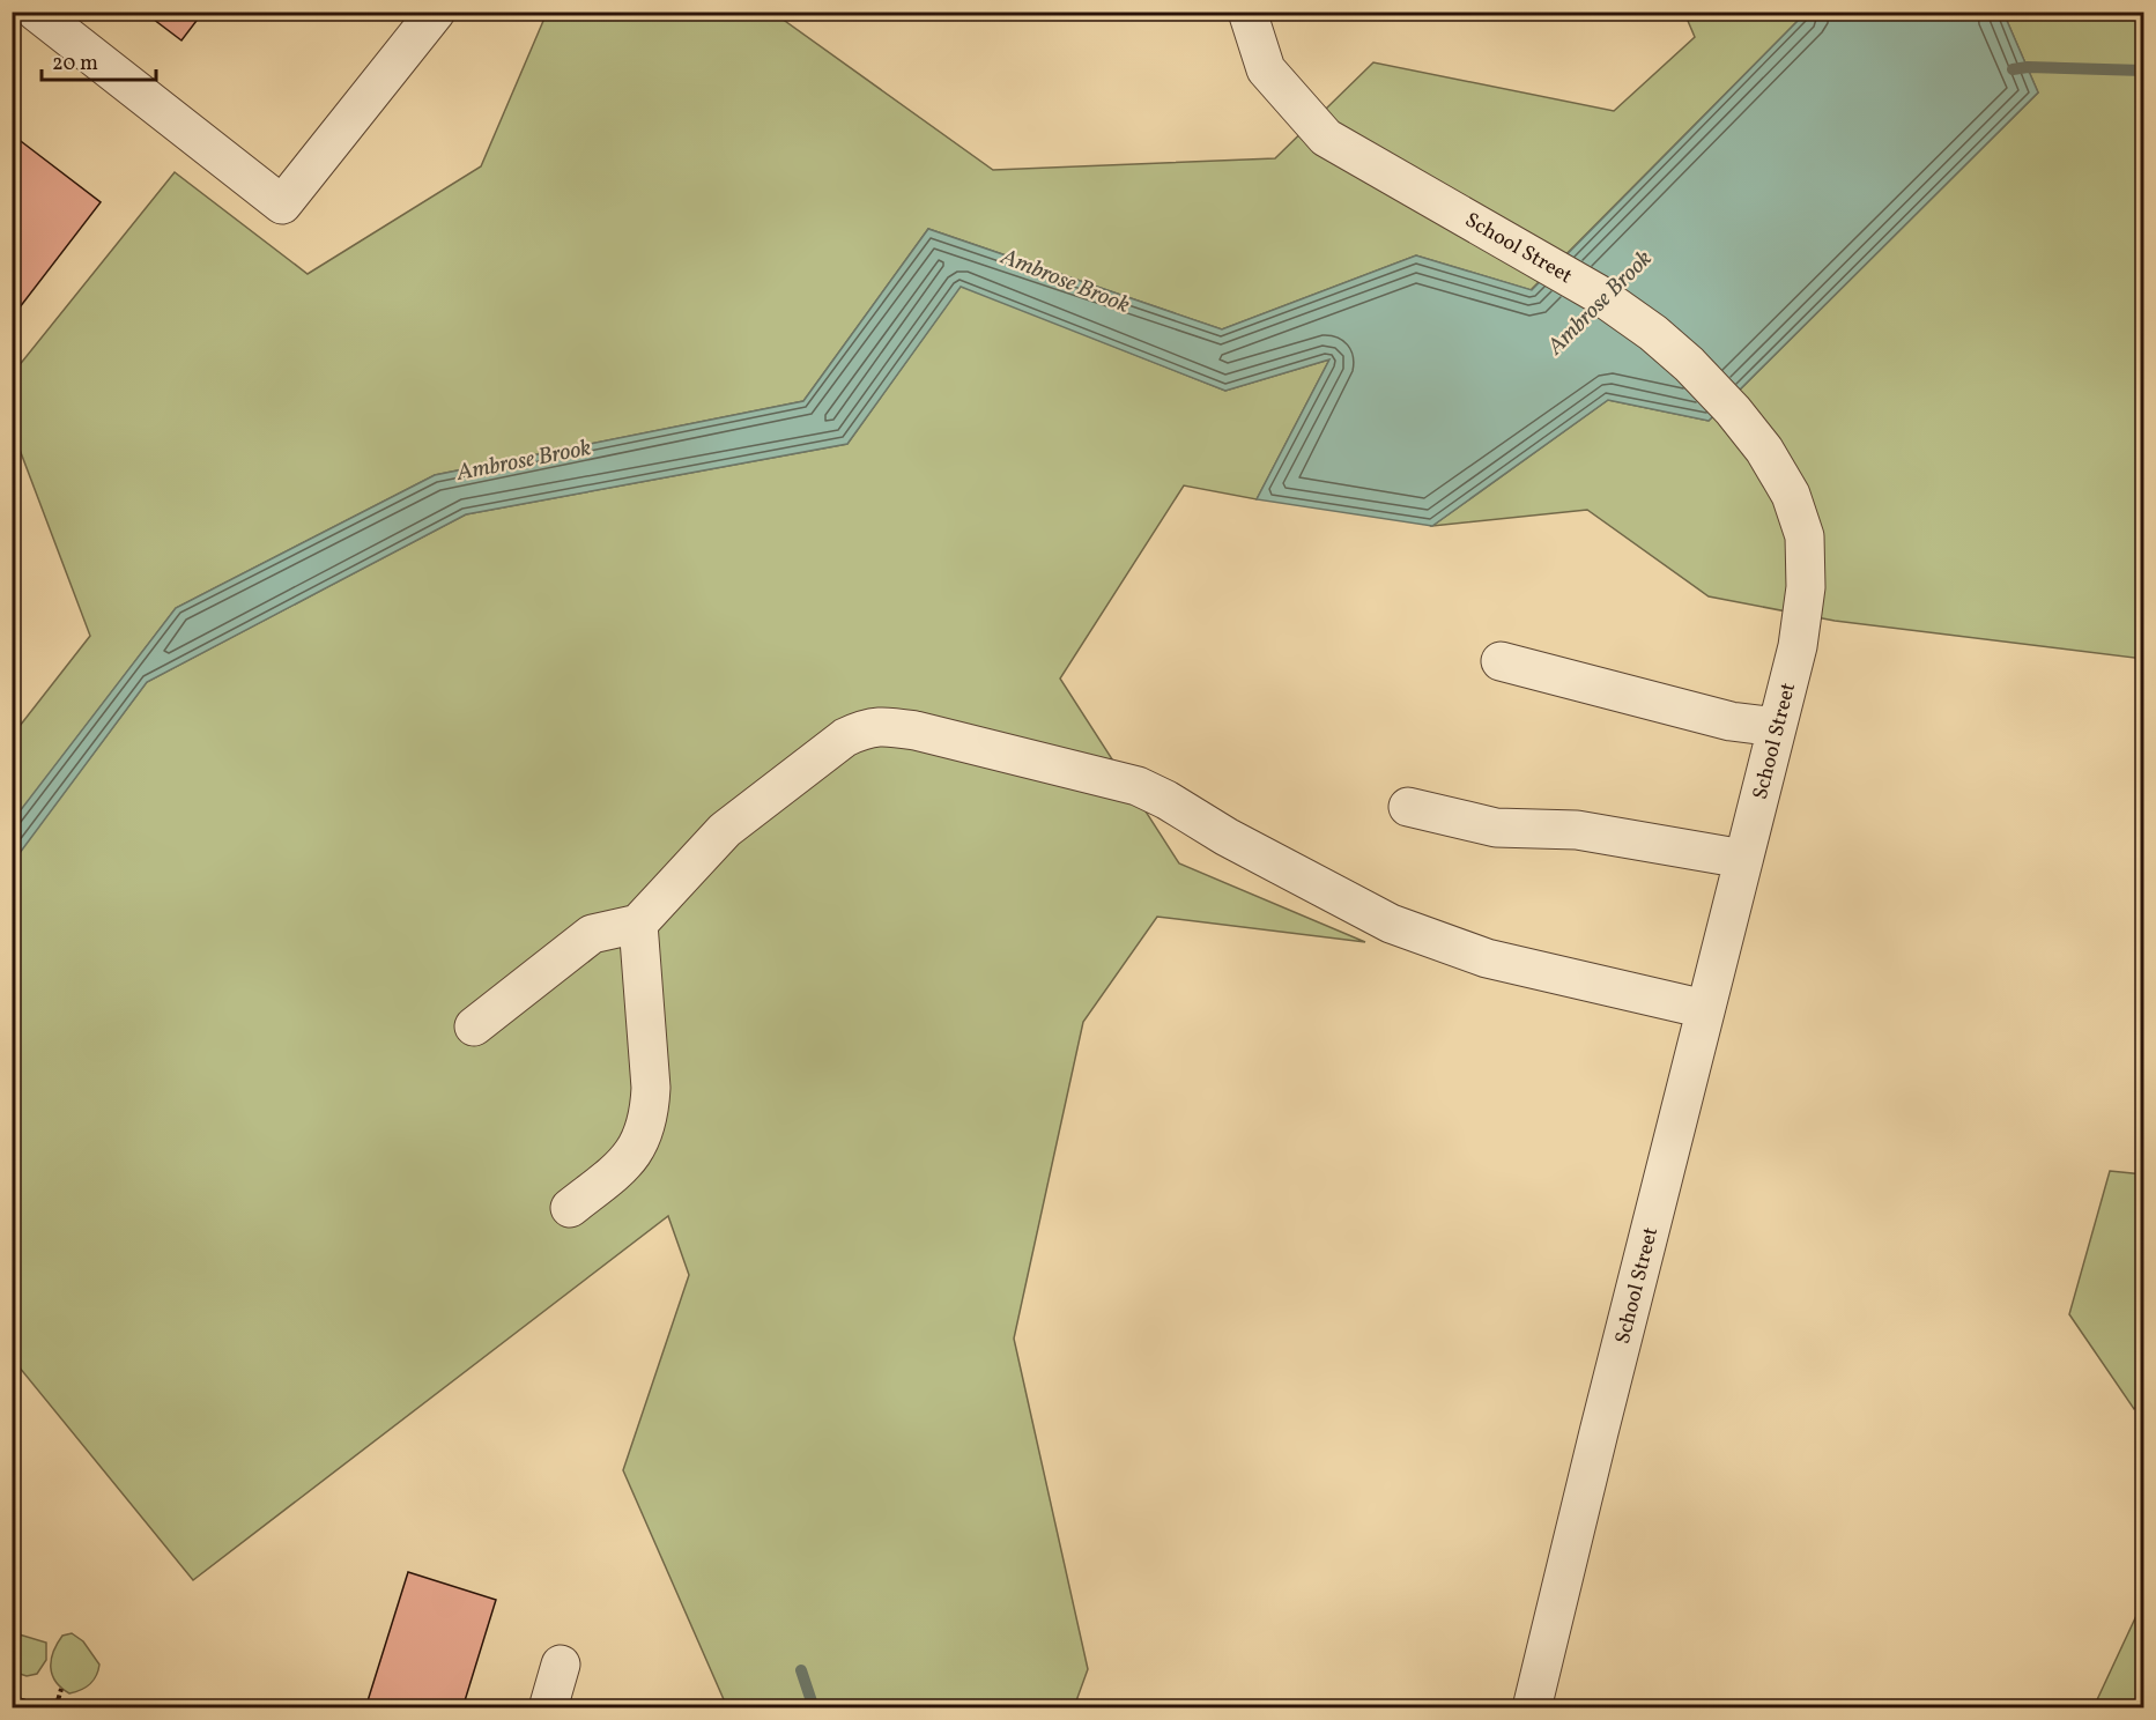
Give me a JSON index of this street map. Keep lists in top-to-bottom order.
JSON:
{
  "streets": {
    "street": ["School Street"]
  },
  "water": ["Ambrose Brook"],
  "scale_bar": "20 m"
}
